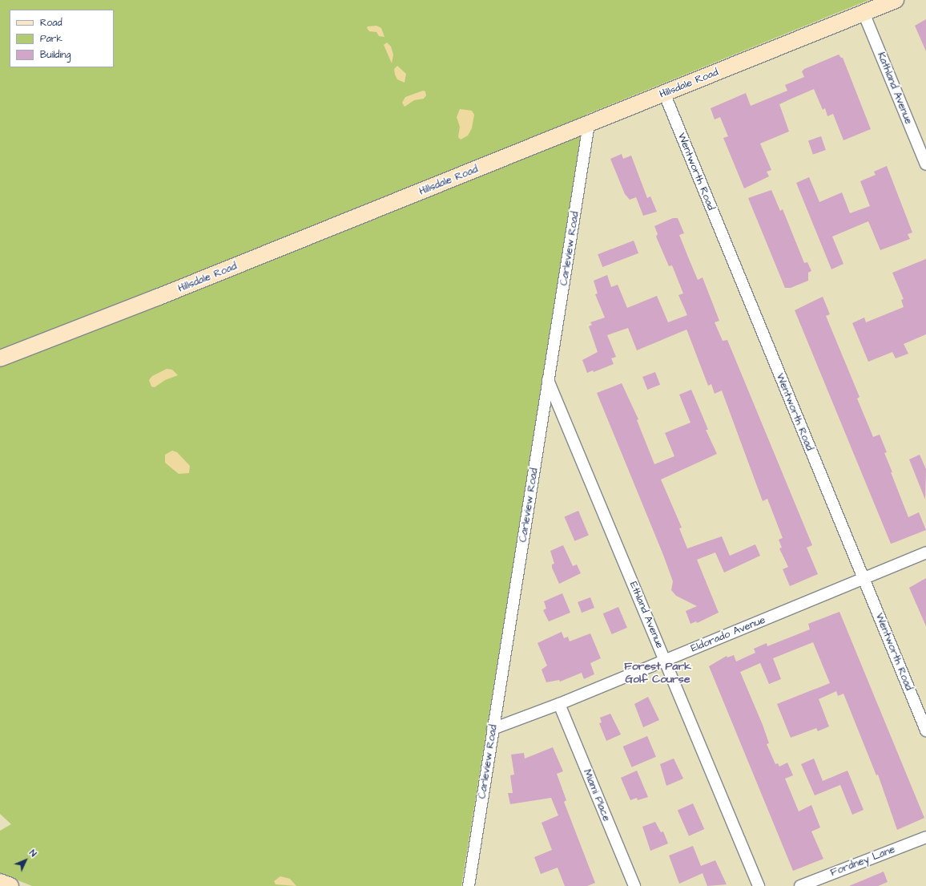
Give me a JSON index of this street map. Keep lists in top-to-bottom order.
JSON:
{
  "streets": {
    "main road": ["Hillsdale Road"],
    "street": [
      "Kathland Avenue",
      "Wentworth Road",
      "Carleview Road",
      "Ethland Avenue",
      "Eldorado Avenue",
      "Miami Place",
      "Fordney Lane"
    ]
  },
  "crossings": [
    ["Hillsdale Road", "Kathland Avenue"],
    ["Hillsdale Road", "Wentworth Road"],
    ["Hillsdale Road", "Carleview Road"],
    ["Wentworth Road", "Eldorado Avenue"],
    ["Carleview Road", "Ethland Avenue"],
    ["Carleview Road", "Eldorado Avenue"],
    ["Ethland Avenue", "Eldorado Avenue"],
    ["Eldorado Avenue", "Miami Place"]
  ],
  "districts": ["Forest Park Golf Course"],
  "legend": ["Road", "Park", "Building"],
  "north": "top right"
}
